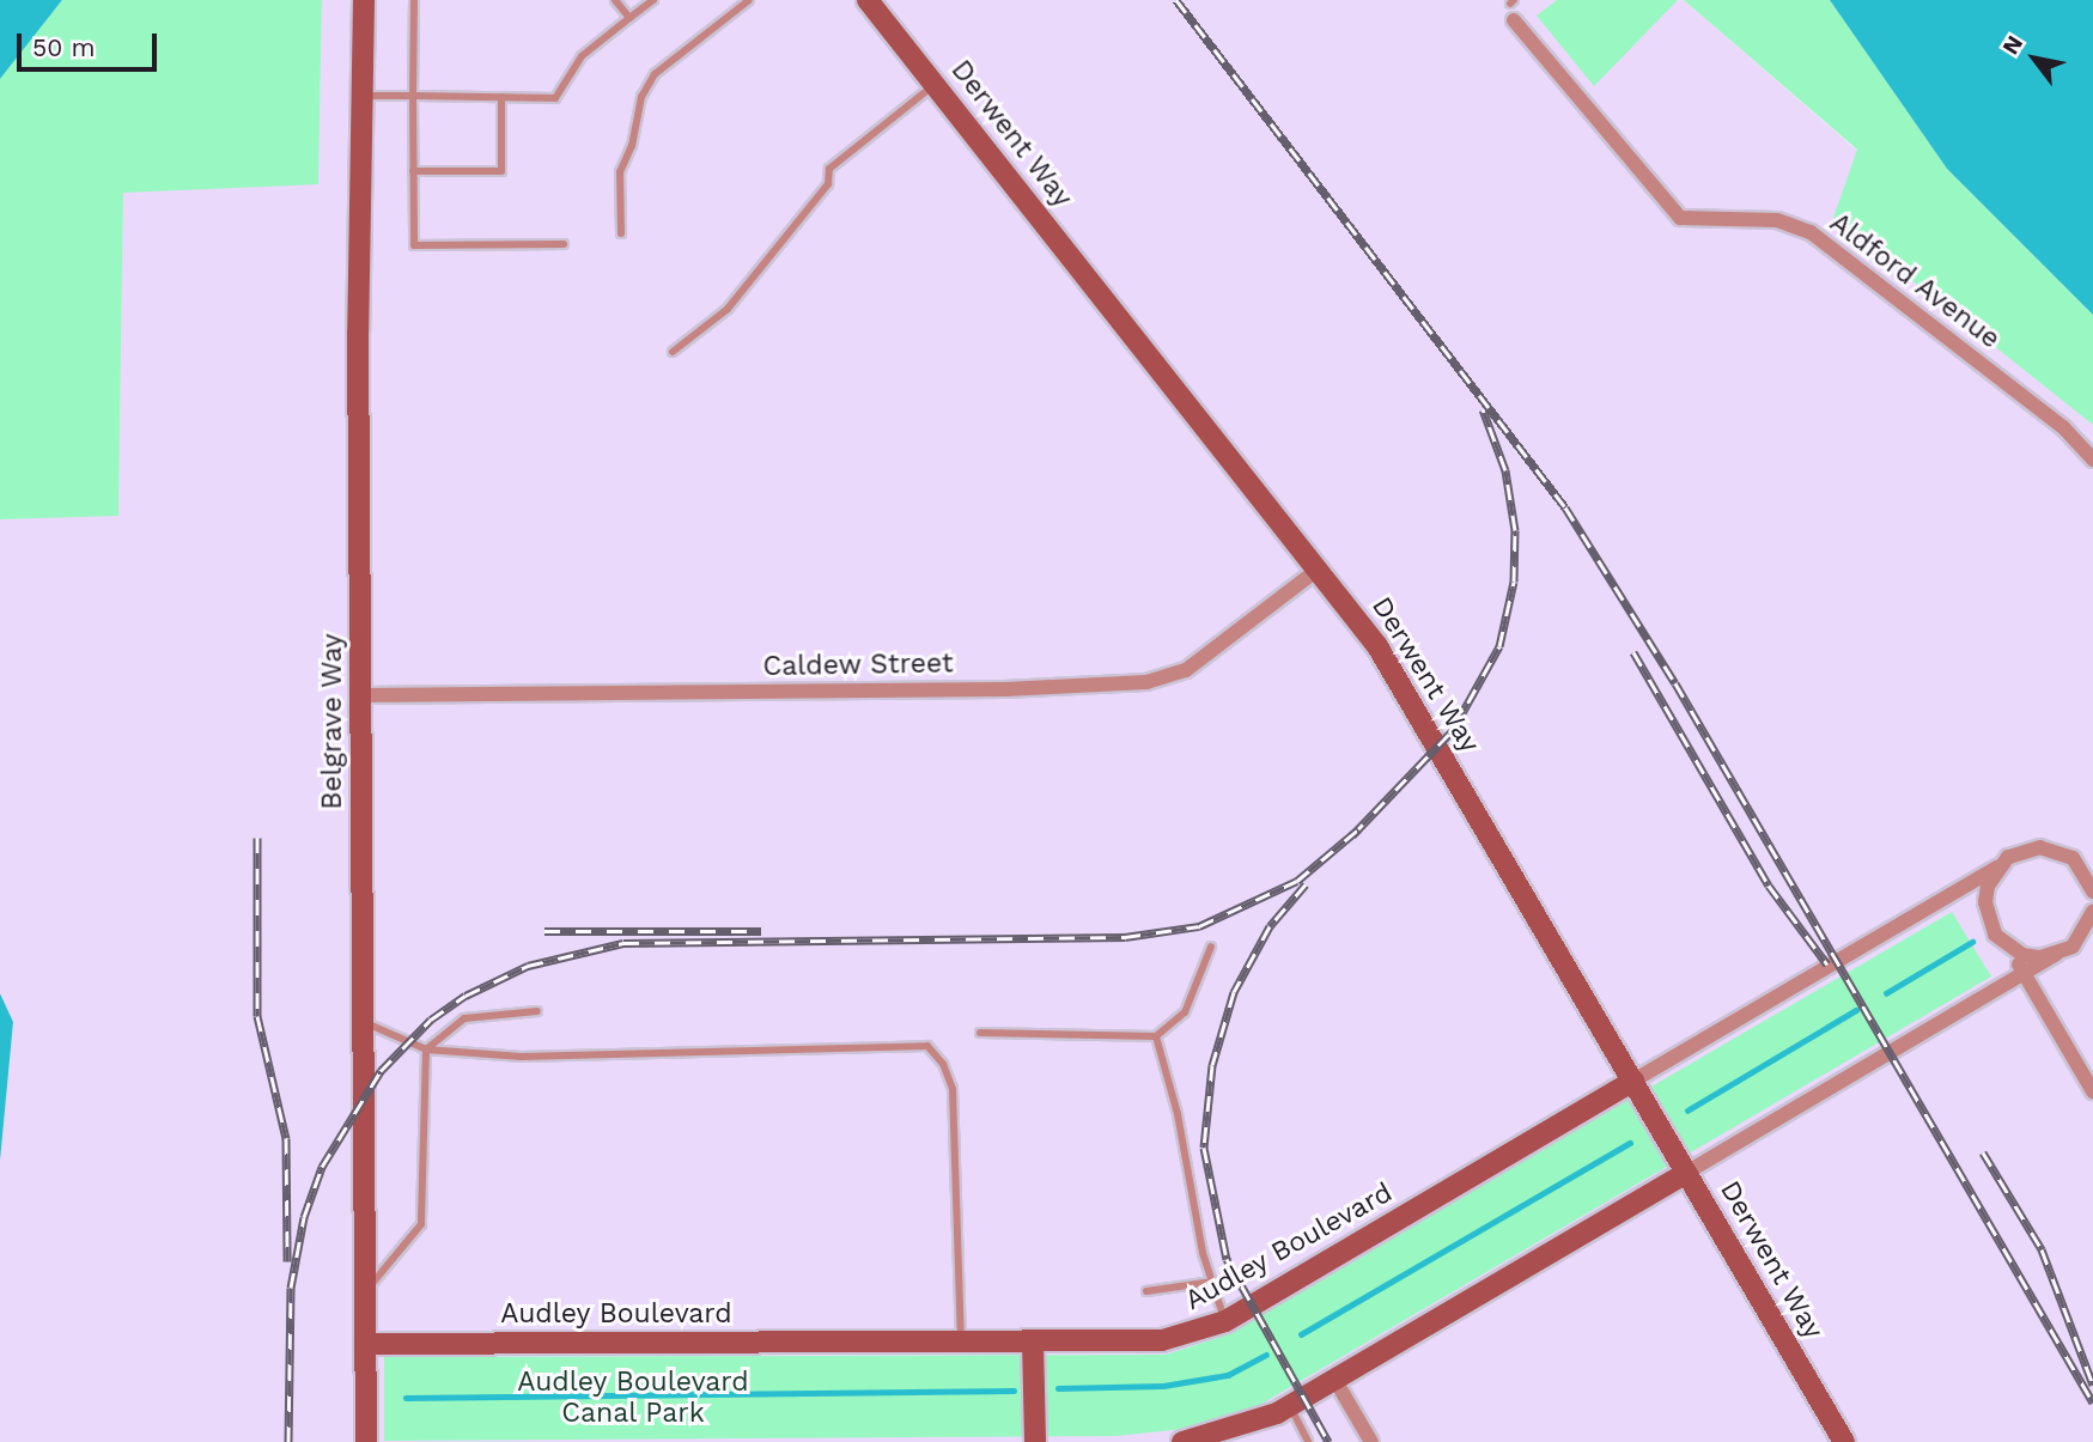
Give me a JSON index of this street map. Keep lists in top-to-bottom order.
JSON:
{
  "streets": {
    "street": [
      "Derwent Way",
      "Aldford Avenue",
      "Caldew Street",
      "Belgrave Way",
      "Audley Boulevard"
    ]
  },
  "crossings": [
    ["Derwent Way", "Caldew Street"],
    ["Derwent Way", "Audley Boulevard"],
    ["Caldew Street", "Belgrave Way"],
    ["Belgrave Way", "Audley Boulevard"]
  ],
  "parks": ["Audley Boulevard Canal Park"],
  "scale_bar": "50 m",
  "north": "top left"
}
